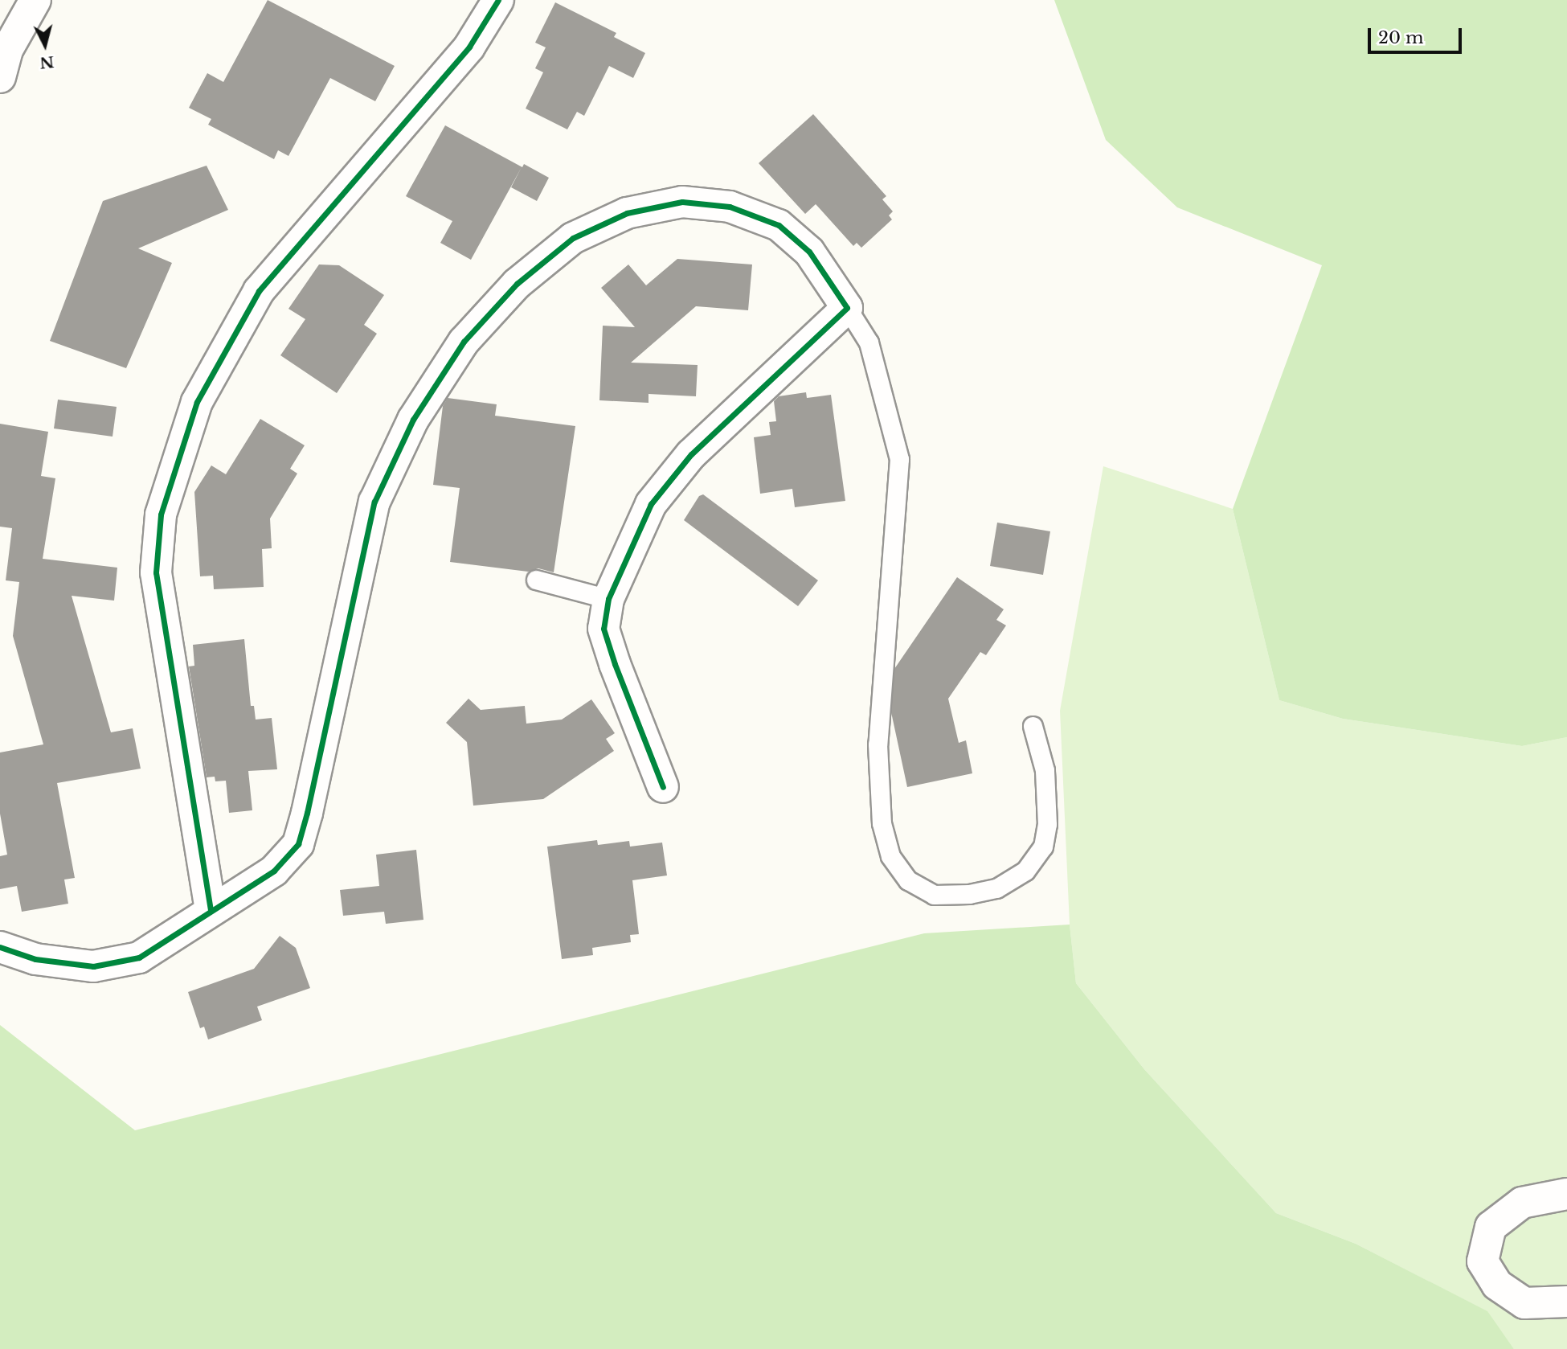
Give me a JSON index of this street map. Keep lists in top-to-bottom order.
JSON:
{
  "scale_bar": "20 m",
  "north": "bottom"
}
